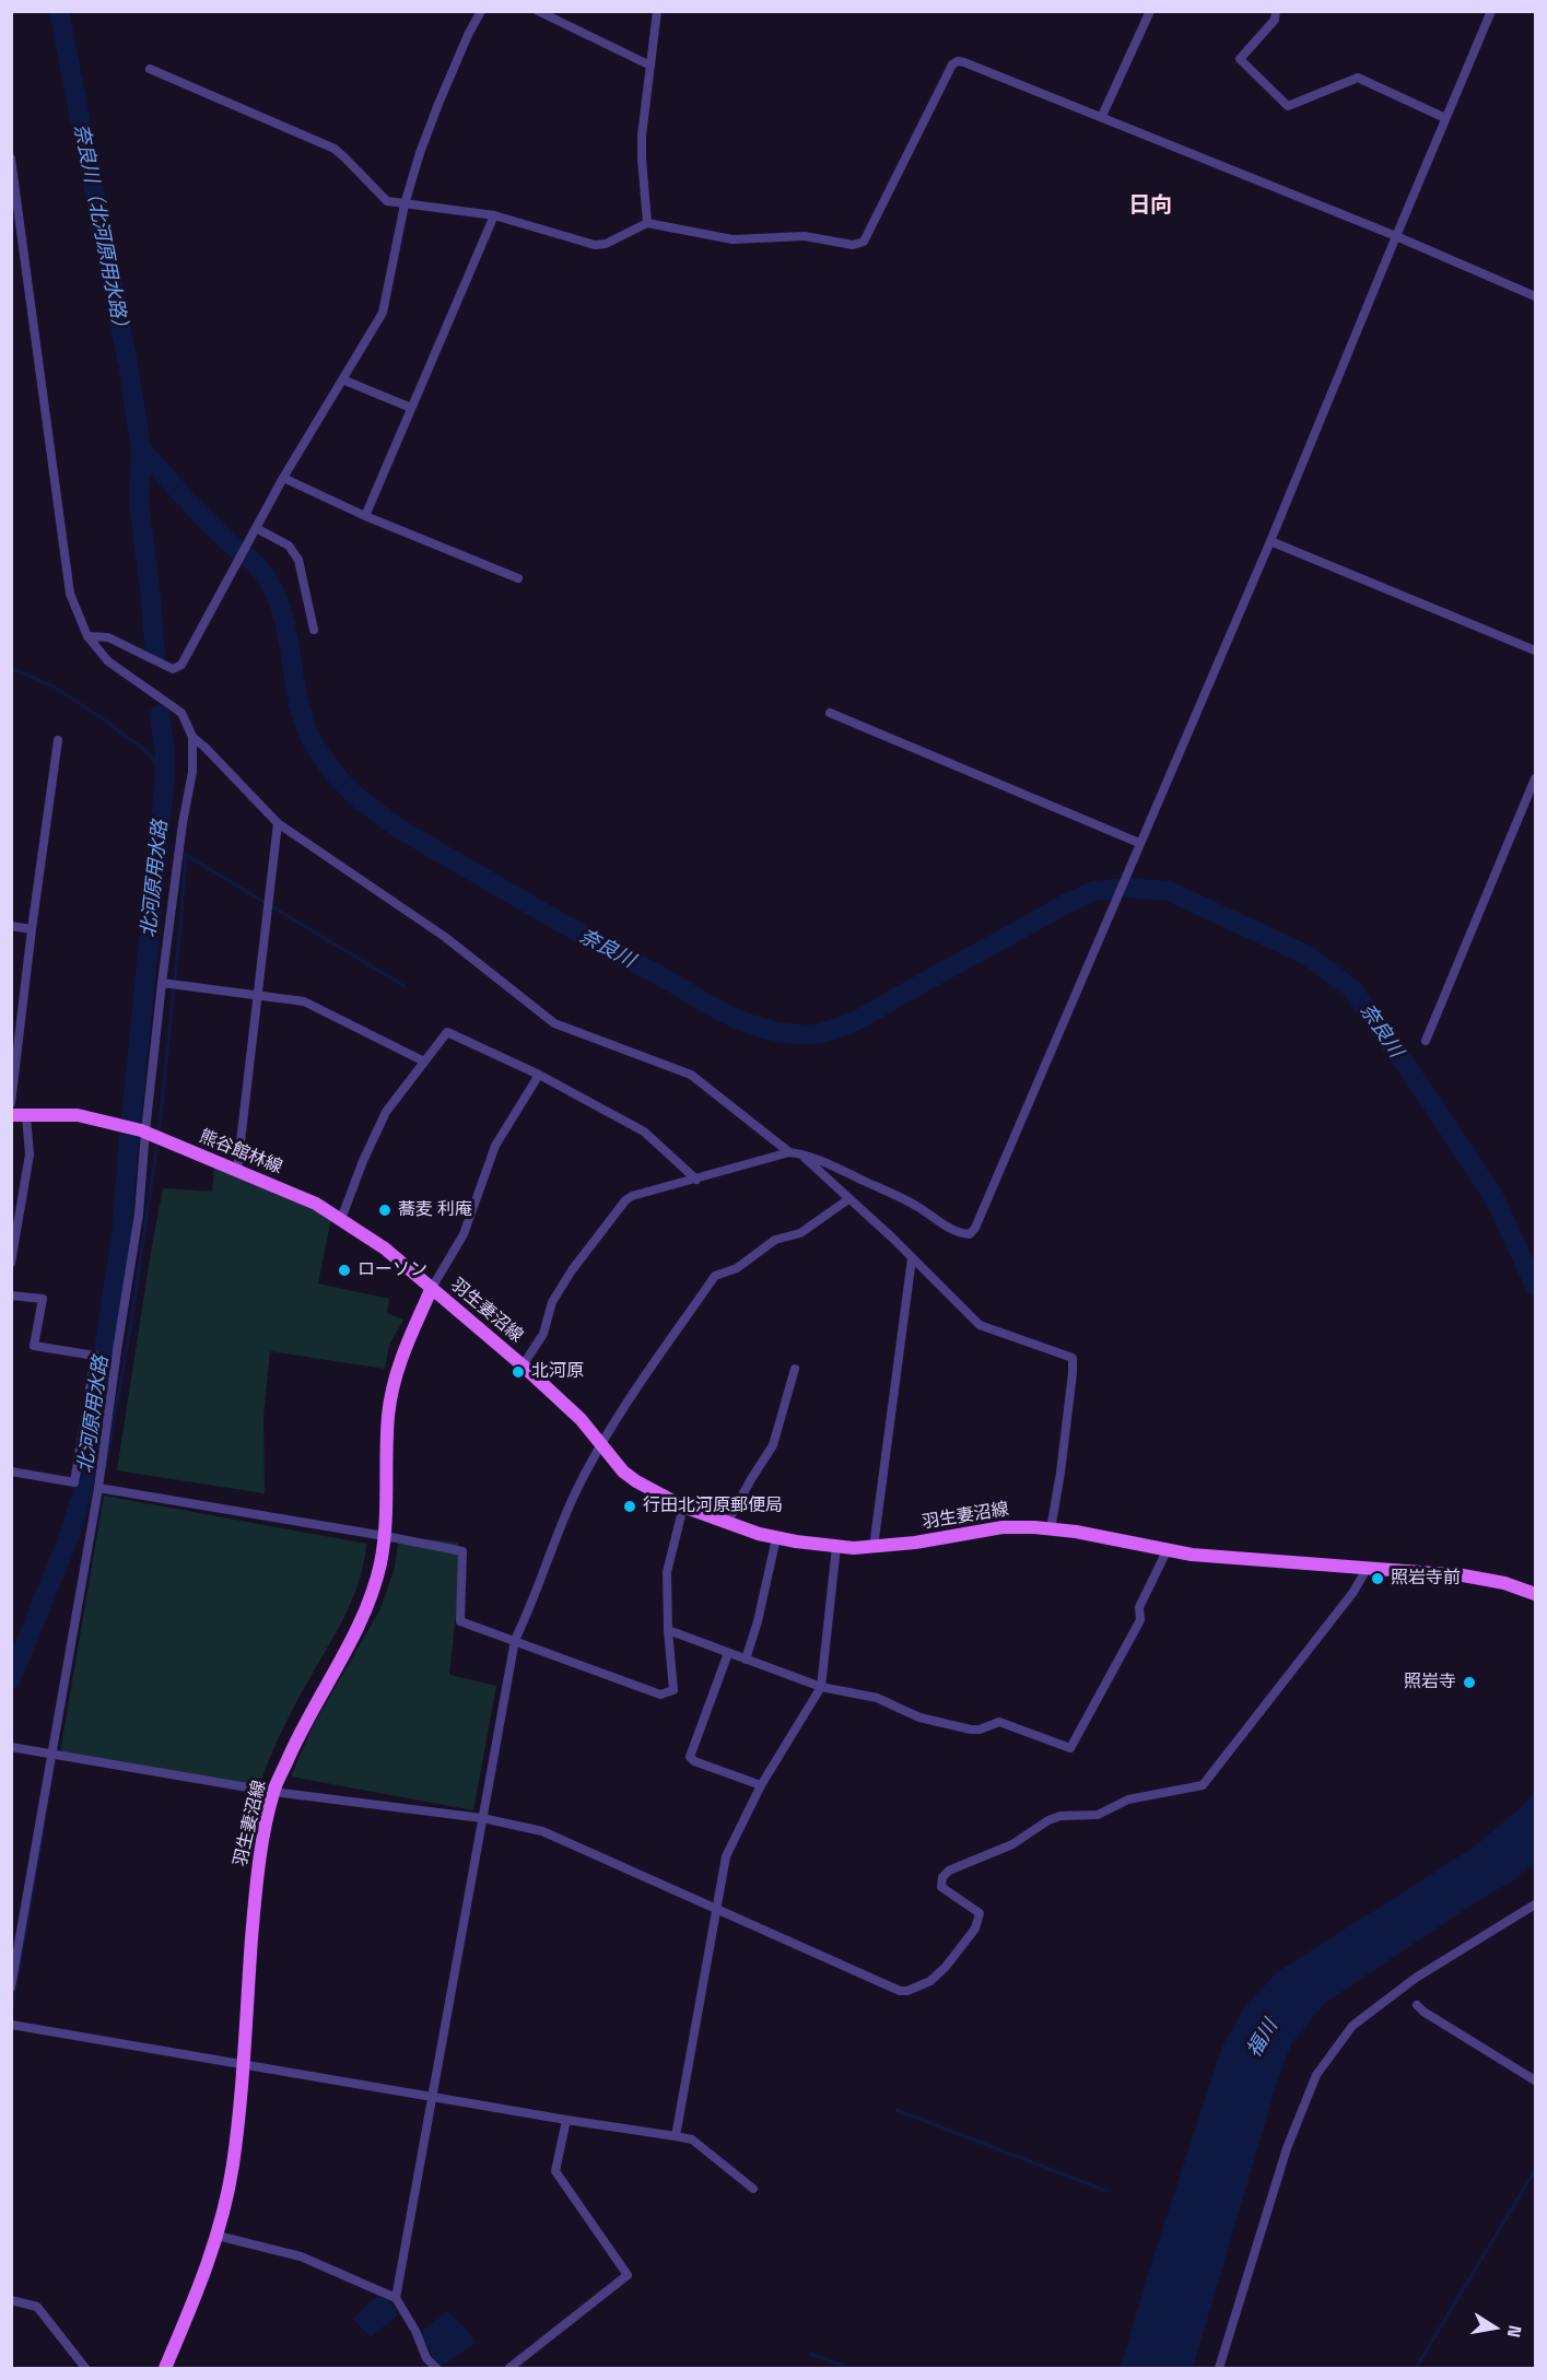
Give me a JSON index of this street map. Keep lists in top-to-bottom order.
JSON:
{
  "streets": {
    "main road": ["熊谷館林線", "羽生妻沼線"]
  },
  "crossings": [
    ["熊谷館林線", "羽生妻沼線"]
  ],
  "districts": ["日向"],
  "water": [
    "奈良川（北河原用水路）",
    "北河原用水路",
    "奈良川",
    "福川"
  ],
  "places": [
    "蕎麦 利庵",
    "ローソン",
    "北河原",
    "行田北河原郵便局",
    "照岩寺前",
    "照岩寺"
  ],
  "north": "right"
}
